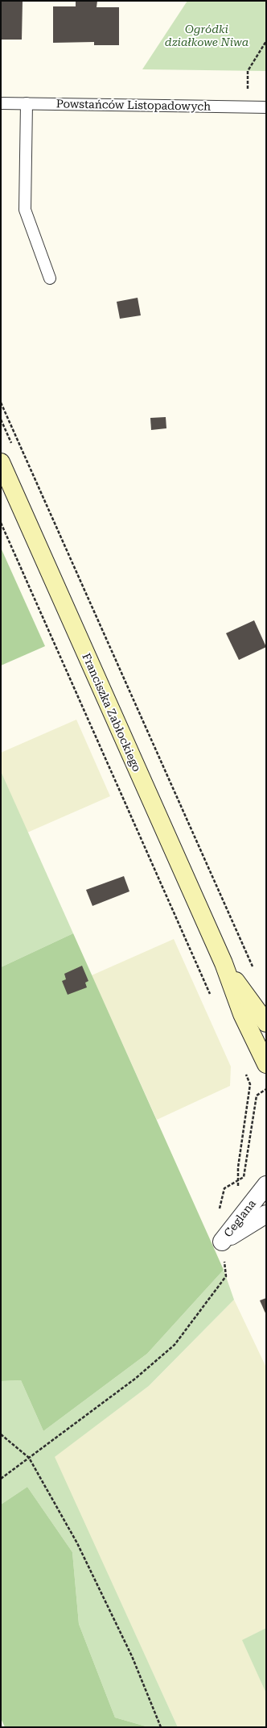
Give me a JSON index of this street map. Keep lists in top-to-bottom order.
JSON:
{
  "streets": {
    "street": ["Franciszka Zabłockiego", "Ceglana"],
    "lane": ["Powstańców Listopadowych"]
  },
  "parks": ["Ogródki działkowe Niwa"]
}
